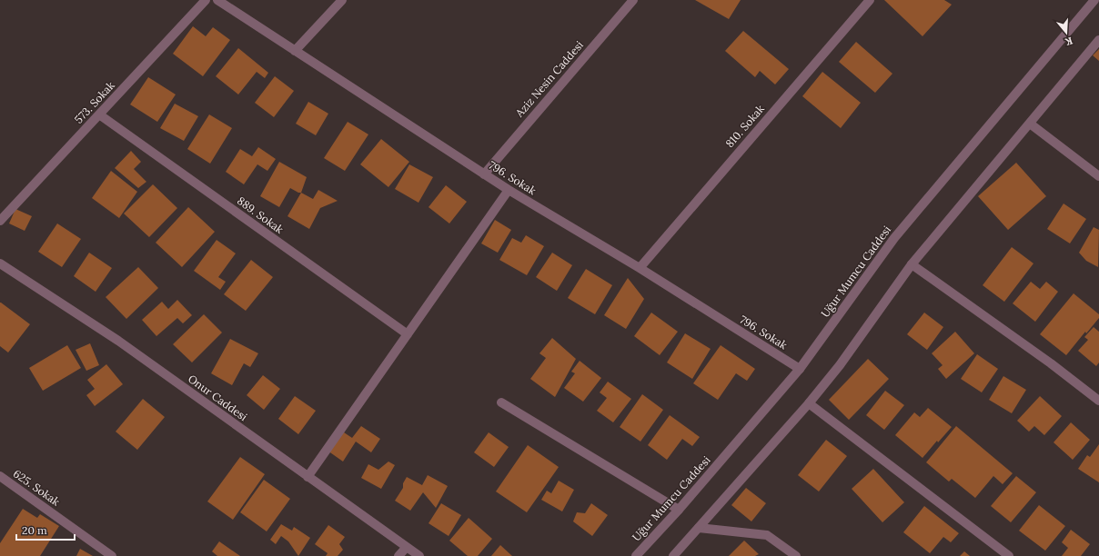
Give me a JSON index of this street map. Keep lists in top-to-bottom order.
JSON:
{
  "streets": {
    "street": [
      "Aziz Nesin Caddesi",
      "573. Sokak",
      "810. Sokak",
      "796. Sokak",
      "889. Sokak",
      "Uğur Mumcu Caddesi",
      "Onur Caddesi",
      "625. Sokak"
    ]
  },
  "crossings": [
    ["Aziz Nesin Caddesi", "796. Sokak"],
    ["573. Sokak", "889. Sokak"],
    ["810. Sokak", "796. Sokak"],
    ["796. Sokak", "Uğur Mumcu Caddesi"]
  ],
  "scale_bar": "20 m",
  "north": "bottom"
}
